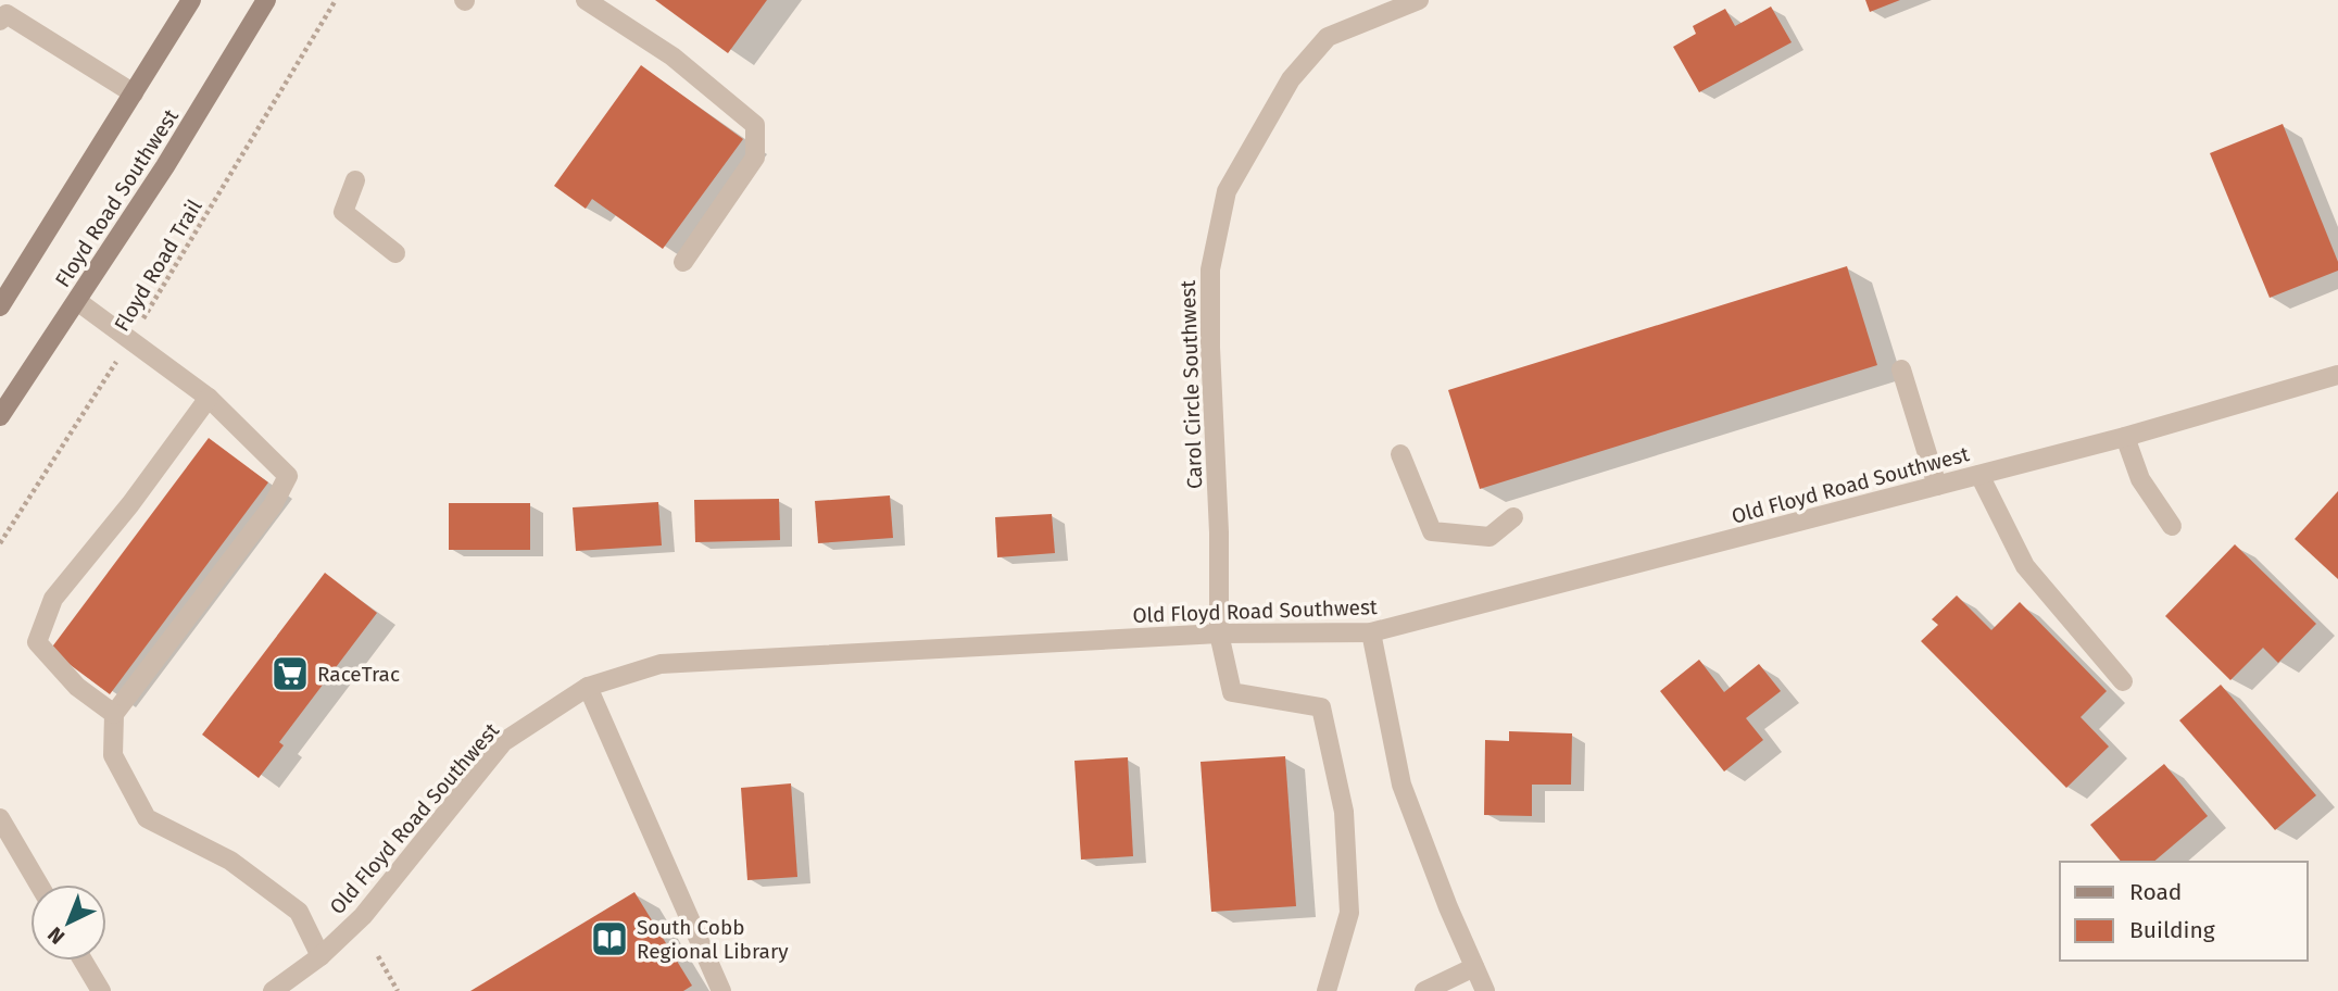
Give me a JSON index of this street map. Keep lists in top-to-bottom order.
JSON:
{
  "streets": {
    "main road": ["Floyd Road Southwest"],
    "street": ["Carol Circle Southwest", "Old Floyd Road Southwest"],
    "path": ["Floyd Road Trail"]
  },
  "crossings": [
    ["Carol Circle Southwest", "Old Floyd Road Southwest"]
  ],
  "places": {
    "supermarket": ["RaceTrac"],
    "library": ["South Cobb Regional Library"]
  },
  "legend": ["Road", "Building"],
  "north": "bottom left"
}
